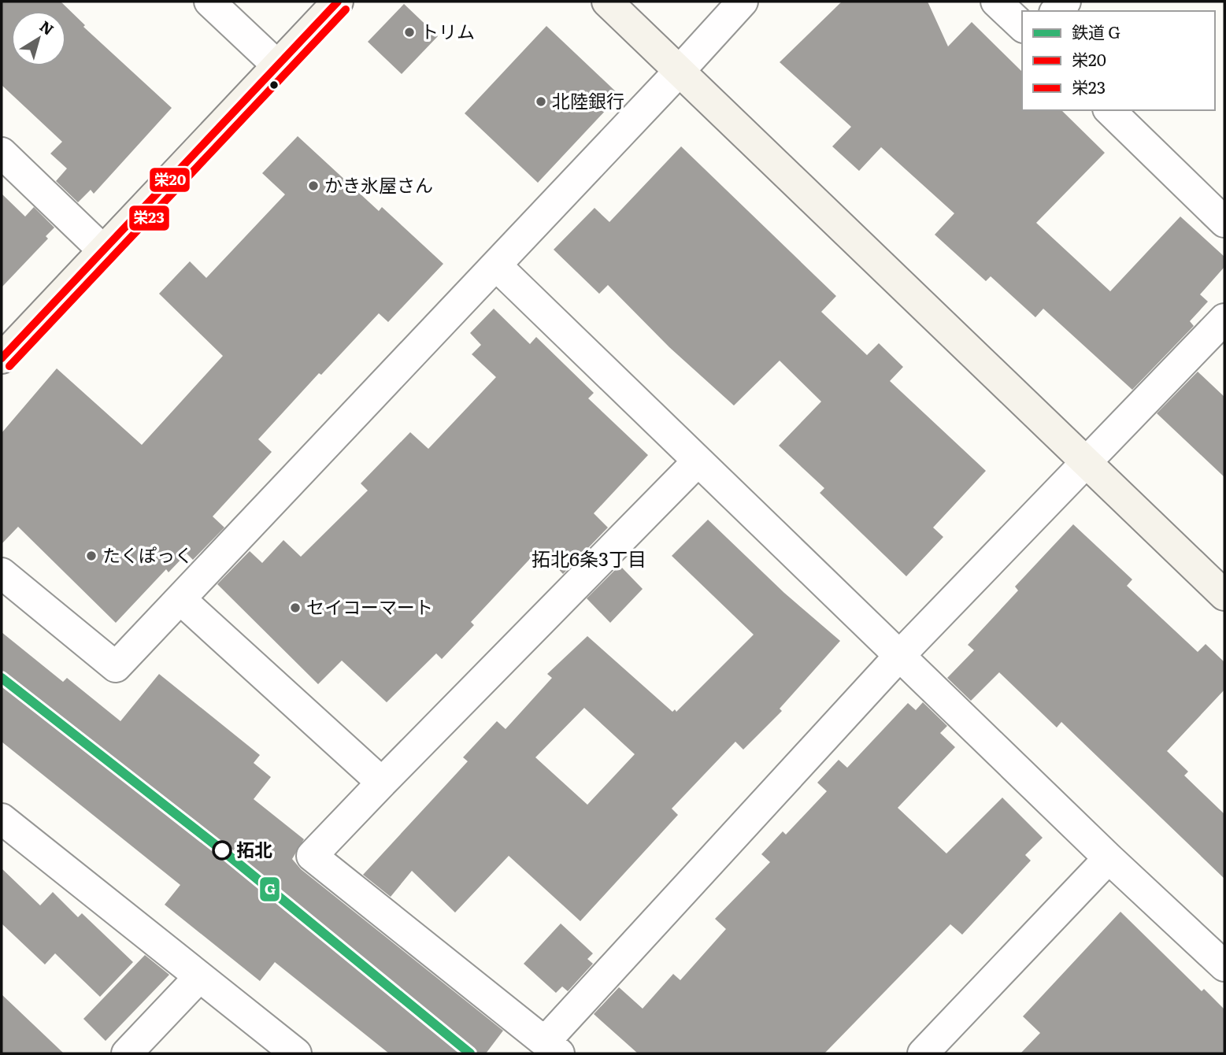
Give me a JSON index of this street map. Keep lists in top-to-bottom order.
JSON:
{
  "districts": ["拓北6条3丁目"],
  "places": [
    "トリム",
    "北陸銀行",
    "かき氷屋さん",
    "たくぽっく",
    "セイコーマート",
    "拓北"
  ],
  "lines": ["transit line 栄20", "transit line 栄23", "rail line G"],
  "legend": ["鉄道 G", "栄20", "栄23"],
  "north": "top right"
}
